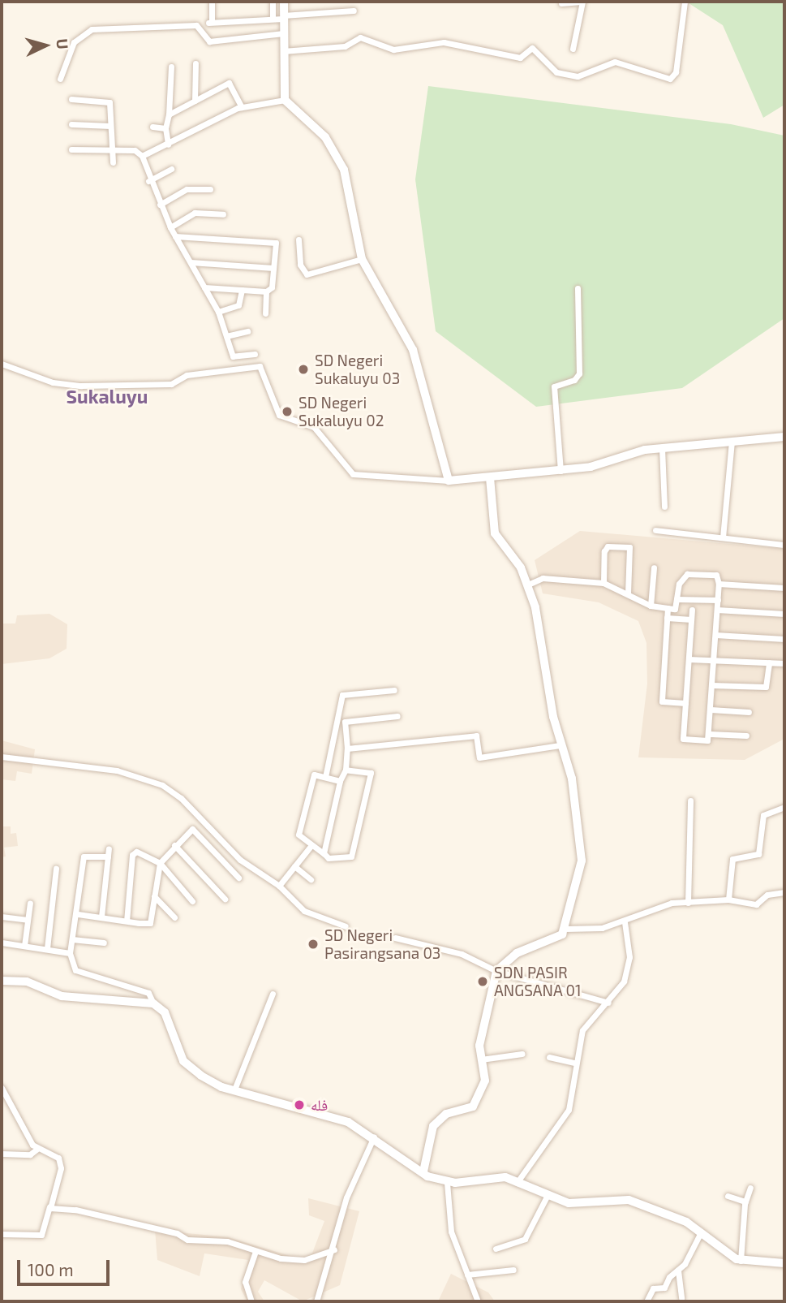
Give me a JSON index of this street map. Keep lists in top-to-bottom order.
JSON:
{
  "districts": ["Sukaluyu"],
  "places": [
    "SD Negeri Sukaluyu 03",
    "SD Negeri Sukaluyu 02",
    "SD Negeri Pasirangsana 03",
    "SDN PASIR ANGSANA 01",
    "فله"
  ],
  "scale_bar": "100 m",
  "north": "right"
}
